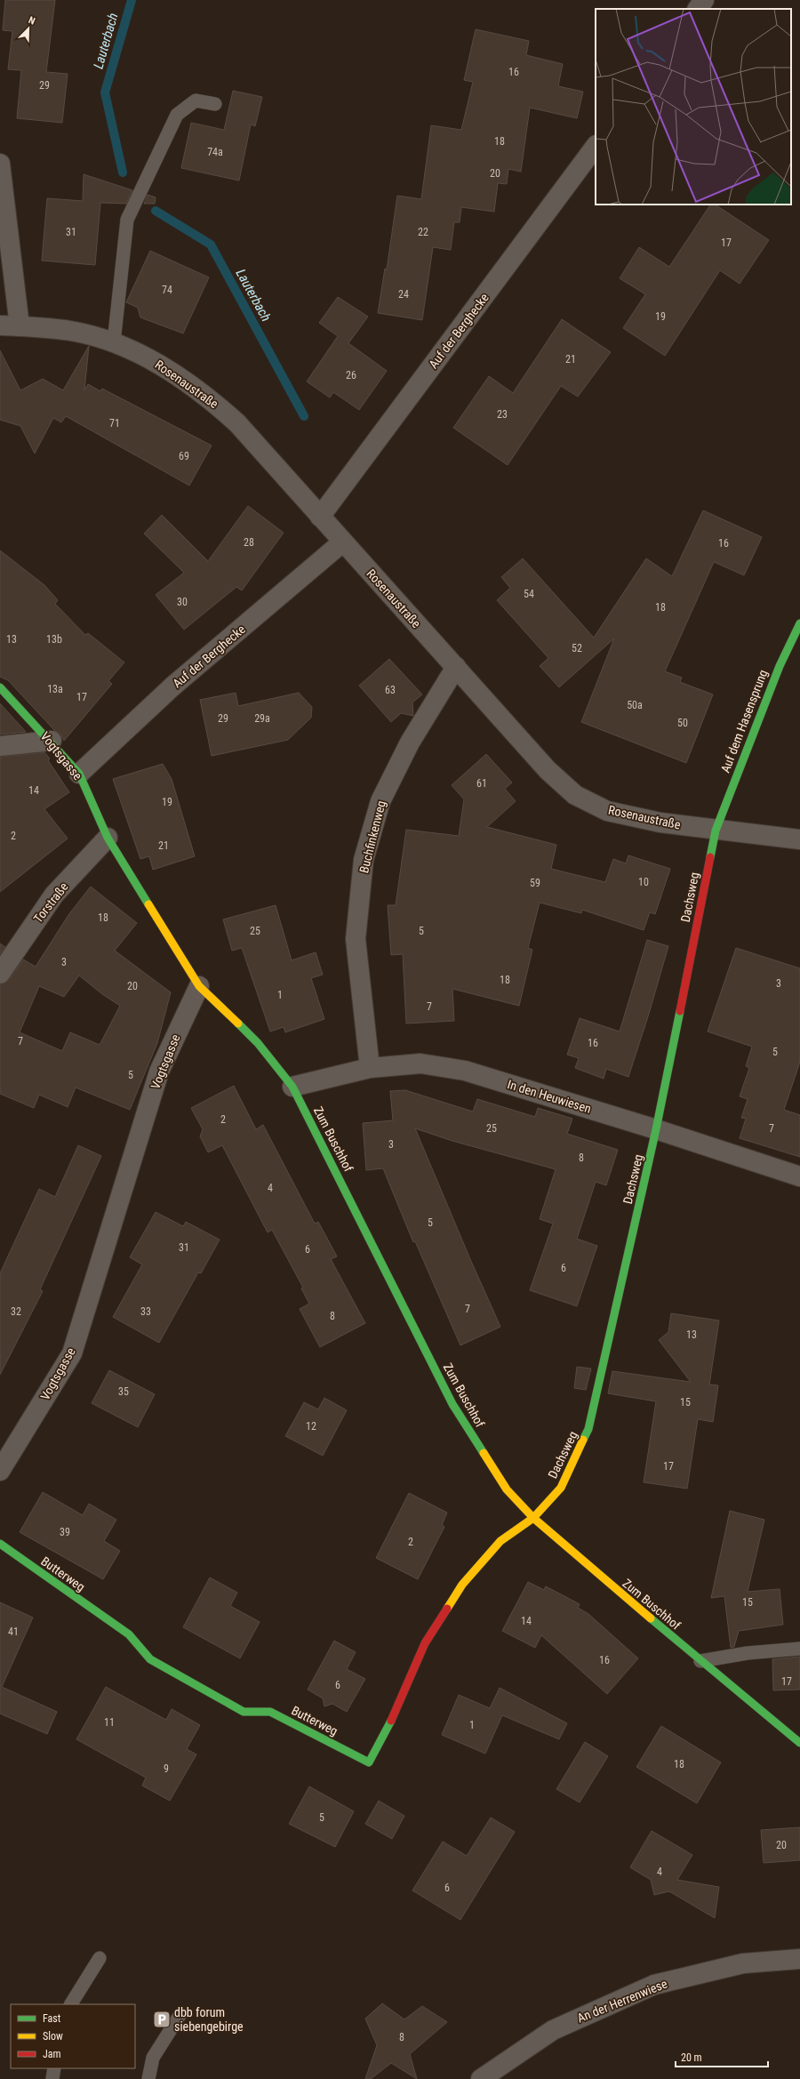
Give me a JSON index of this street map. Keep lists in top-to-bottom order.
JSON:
{
  "streets": {
    "street": [
      "Auf der Berghecke",
      "Rosenaustraße",
      "Auf dem Hasensprung",
      "Vogtsgasse",
      "Buchfinkenweg",
      "Dachsweg",
      "Torstraße",
      "In den Heuwiesen",
      "Zum Buschhof",
      "Butterweg",
      "An der Herrenwiese"
    ]
  },
  "crossings": [
    ["Auf der Berghecke", "Rosenaustraße"],
    ["Auf der Berghecke", "Vogtsgasse"],
    ["Rosenaustraße", "Auf dem Hasensprung"],
    ["Rosenaustraße", "Buchfinkenweg"],
    ["Rosenaustraße", "Dachsweg"],
    ["Auf dem Hasensprung", "Dachsweg"],
    ["Vogtsgasse", "Torstraße"],
    ["Vogtsgasse", "Zum Buschhof"],
    ["Buchfinkenweg", "In den Heuwiesen"],
    ["Dachsweg", "In den Heuwiesen"],
    ["Dachsweg", "Zum Buschhof"],
    ["Dachsweg", "Butterweg"],
    ["In den Heuwiesen", "Zum Buschhof"],
    ["Zum Buschhof", "Butterweg"]
  ],
  "water": ["Lauterbach"],
  "places": {
    "parking": ["dbb forum siebengebirge"]
  },
  "house_numbers": [
    "16",
    "29",
    "18",
    "74a",
    "20",
    "31",
    "22",
    "17",
    "74",
    "24",
    "19",
    "21",
    "26",
    "23",
    "71",
    "69",
    "28",
    "16",
    "54",
    "30",
    "18",
    "13",
    "13b",
    "52",
    "13a",
    "63",
    "17",
    "50a",
    "29",
    "29a",
    "50",
    "61",
    "14",
    "19",
    "2",
    "21",
    "10",
    "59",
    "18",
    "25",
    "5",
    "3",
    "18",
    "3",
    "20",
    "1",
    "7",
    "7",
    "16",
    "5",
    "5",
    "2",
    "25",
    "7",
    "3",
    "8",
    "4",
    "5",
    "31",
    "6",
    "6",
    "7",
    "32",
    "33",
    "8",
    "13",
    "35",
    "15",
    "12",
    "17",
    "39",
    "2",
    "15",
    "14",
    "41",
    "16",
    "17",
    "6",
    "11",
    "1",
    "18",
    "9",
    "5",
    "20",
    "4",
    "6",
    "8"
  ],
  "legend": ["Fast", "Slow", "Jam"],
  "scale_bar": "20 m",
  "north": "top right"
}
